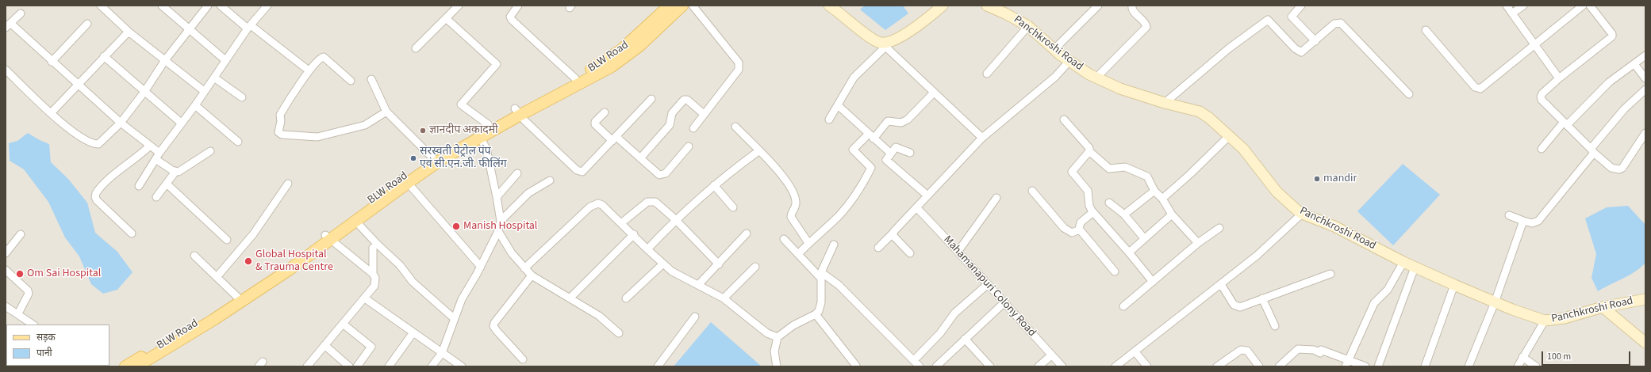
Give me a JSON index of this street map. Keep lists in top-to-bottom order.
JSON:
{
  "streets": {
    "main road": ["BLW Road"],
    "street": ["Panchkroshi Road", "Mahamanapuri Colony Road"]
  },
  "places": [
    "ज्ञानदीप अकादमी",
    "सरस्वती पेट्रोल पंप एवं सी.एन.जी. फीलिंग",
    "mandir",
    "Manish Hospital",
    "Global Hospital & Trauma Centre",
    "Om Sai Hospital"
  ],
  "legend": ["सड़क", "पानी"],
  "scale_bar": "100 m"
}
